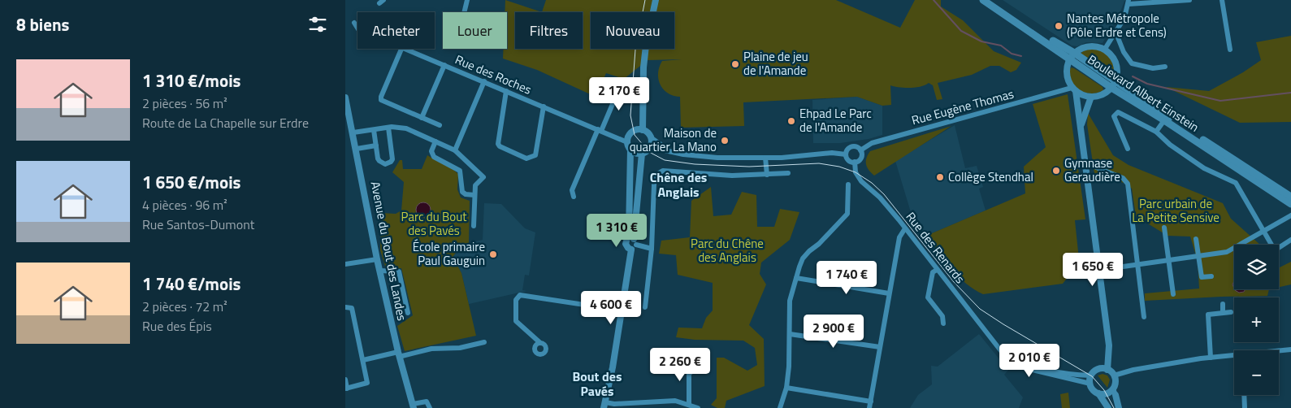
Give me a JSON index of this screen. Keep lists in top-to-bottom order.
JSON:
{
  "streets": {
    "main road": ["Boulevard Albert Einstein"],
    "street": [
      "Rue des Roches",
      "Rue Eugène Thomas",
      "Rue des Renards",
      "Avenue du Bout des Landes"
    ]
  },
  "crossings": [
    ["Rue Eugène Thomas", "Rue des Renards"]
  ],
  "districts": ["Chêne des Anglais", "Bout des Pavés"],
  "parks": ["Parc urbain de La Petite Sensive", "Parc du Bout des Pavés", "Parc du Chêne des Anglais"],
  "places": [
    "Nantes Métropole (Pôle Erdre et Cens)",
    "Plaine de jeu de l'Amande",
    "Ehpad Le Parc de l'Amande",
    "Maison de quartier La Mano",
    "Gymnase Geraudière",
    "Collège Stendhal",
    "École primaire Paul Gauguin"
  ],
  "page": {
    "heading": "8 biens",
    "chip": [
      "Acheter",
      "Louer",
      "Filtres",
      "Nouveau"
    ],
    "list": [
      {
        "name": "1 310 €/mois",
        "note": "2 pièces · 56 m² · Route de La Chapelle sur Erdre"
      },
      {
        "name": "1 650 €/mois",
        "note": "4 pièces · 96 m² · Rue Santos-Dumont"
      },
      {
        "name": "1 740 €/mois",
        "note": "2 pièces · 72 m² · Rue des Épis"
      }
    ],
    "price": [
      "2 170 €",
      "1 310 €",
      "1 650 €",
      "1 740 €",
      "4 600 €",
      "2 900 €",
      "2 010 €",
      "2 260 €"
    ],
    "map_buttons": ["+", "−"]
  }
}
